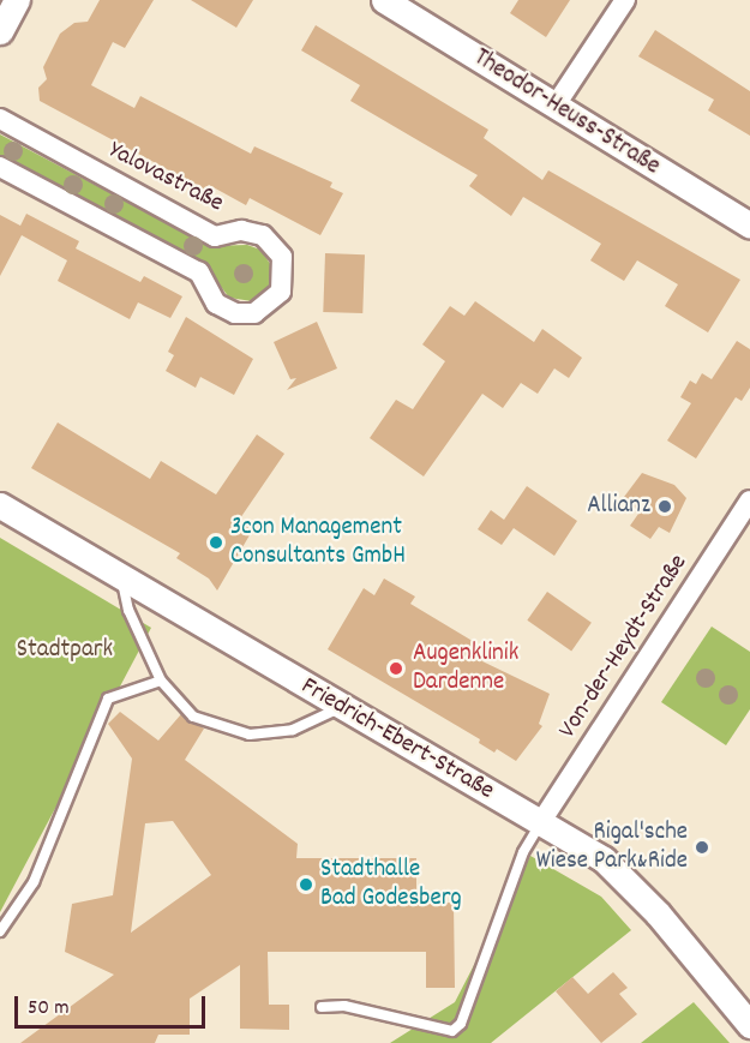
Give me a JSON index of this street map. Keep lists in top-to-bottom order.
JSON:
{
  "streets": {
    "street": [
      "Theodor-Heuss-Straße",
      "Yalovastraße",
      "Von-der-Heydt-Straße",
      "Friedrich-Ebert-Straße"
    ]
  },
  "crossings": [
    ["Von-der-Heydt-Straße", "Friedrich-Ebert-Straße"]
  ],
  "parks": ["Stadtpark"],
  "places": [
    "Allianz",
    "3con Management Consultants GmbH",
    "Augenklinik Dardenne",
    "Rigal'sche Wiese Park&Ride",
    "Stadthalle Bad Godesberg"
  ],
  "scale_bar": "50 m"
}
